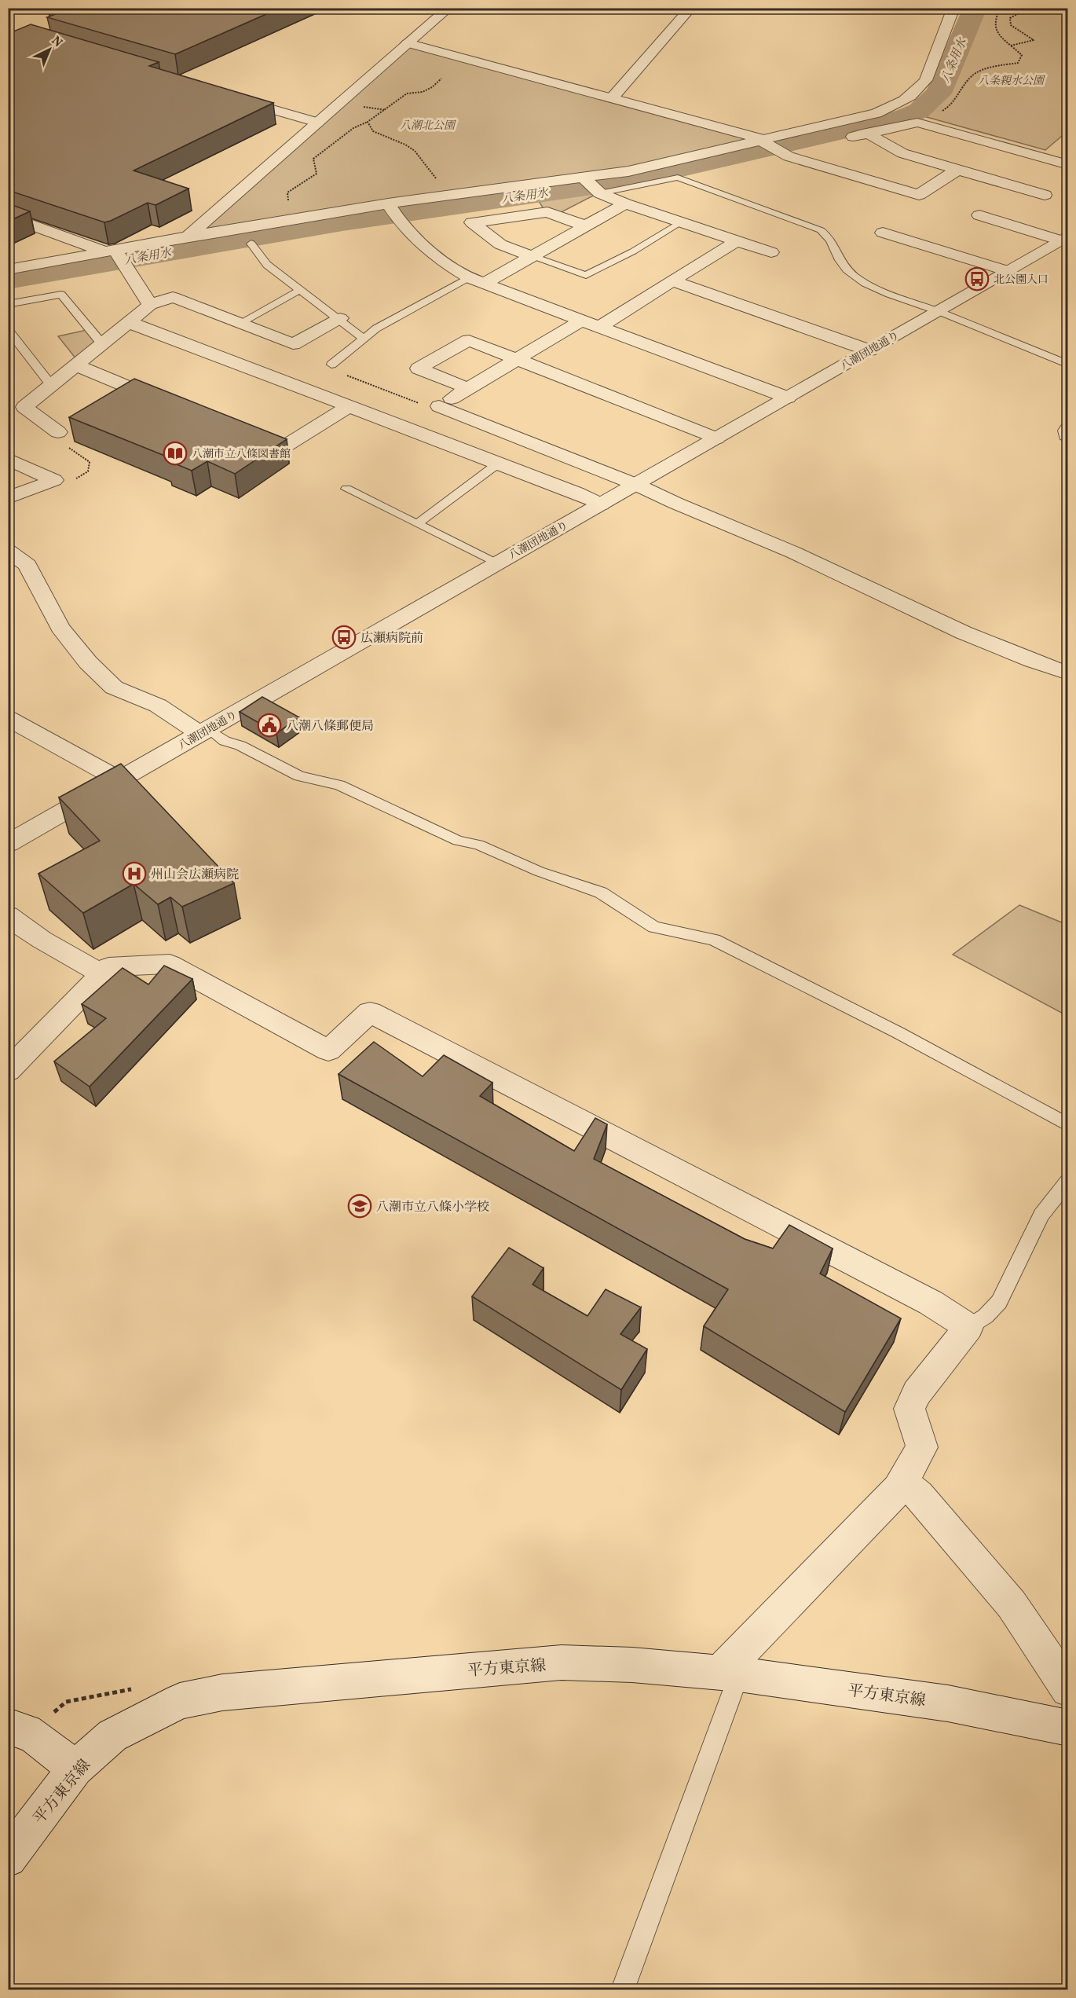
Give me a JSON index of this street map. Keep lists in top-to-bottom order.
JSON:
{
  "streets": {
    "street": ["八潮団地通り", "平方東京線"]
  },
  "water": ["八条用水"],
  "parks": ["八条親水公園", "八潮北公園"],
  "places": {
    "bus stop": ["北公園入口", "広瀬病院前"],
    "library": ["八潮市立八條図書館"],
    "public building": ["八潮八條郵便局"],
    "hospital": ["州山会広瀬病院"],
    "school or university": ["八潮市立八條小学校"]
  },
  "north": "top right"
}
